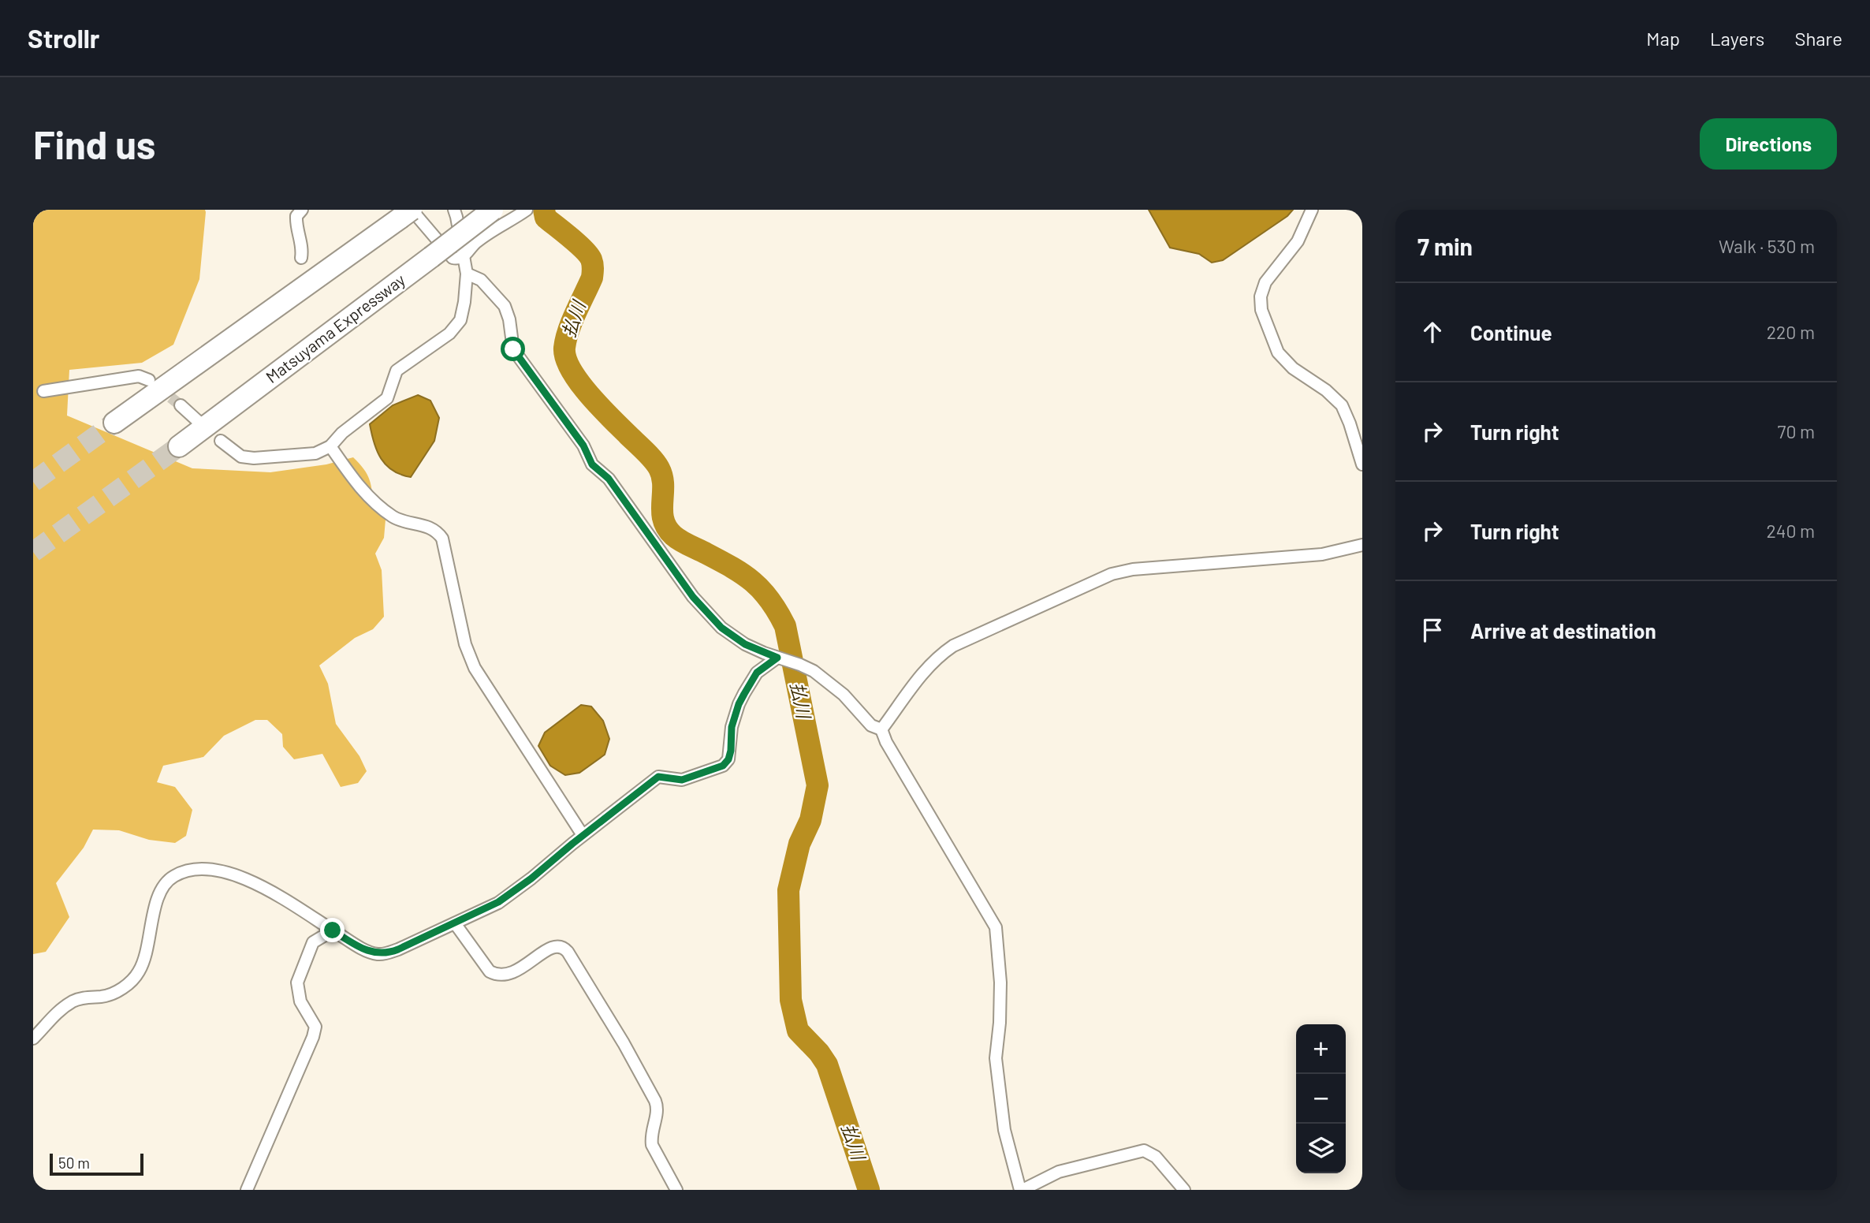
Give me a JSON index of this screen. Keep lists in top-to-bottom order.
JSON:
{
  "streets": {
    "highway": ["Matsuyama Expressway"]
  },
  "water": ["払川"],
  "scale_bar": "50 m",
  "page": {
    "header": "Strollr",
    "nav": ["Map", "Layers", "Share"],
    "buttons": "Directions",
    "title": "Find us",
    "heading": ["7 min", "Walk · 530 m"],
    "list": [
      ["Continue", "220 m"],
      ["Turn right", "70 m"],
      ["Turn right", "240 m"],
      "Arrive at destination"
    ],
    "map_buttons": ["+", "−"],
    "scale": "50 m"
  }
}
